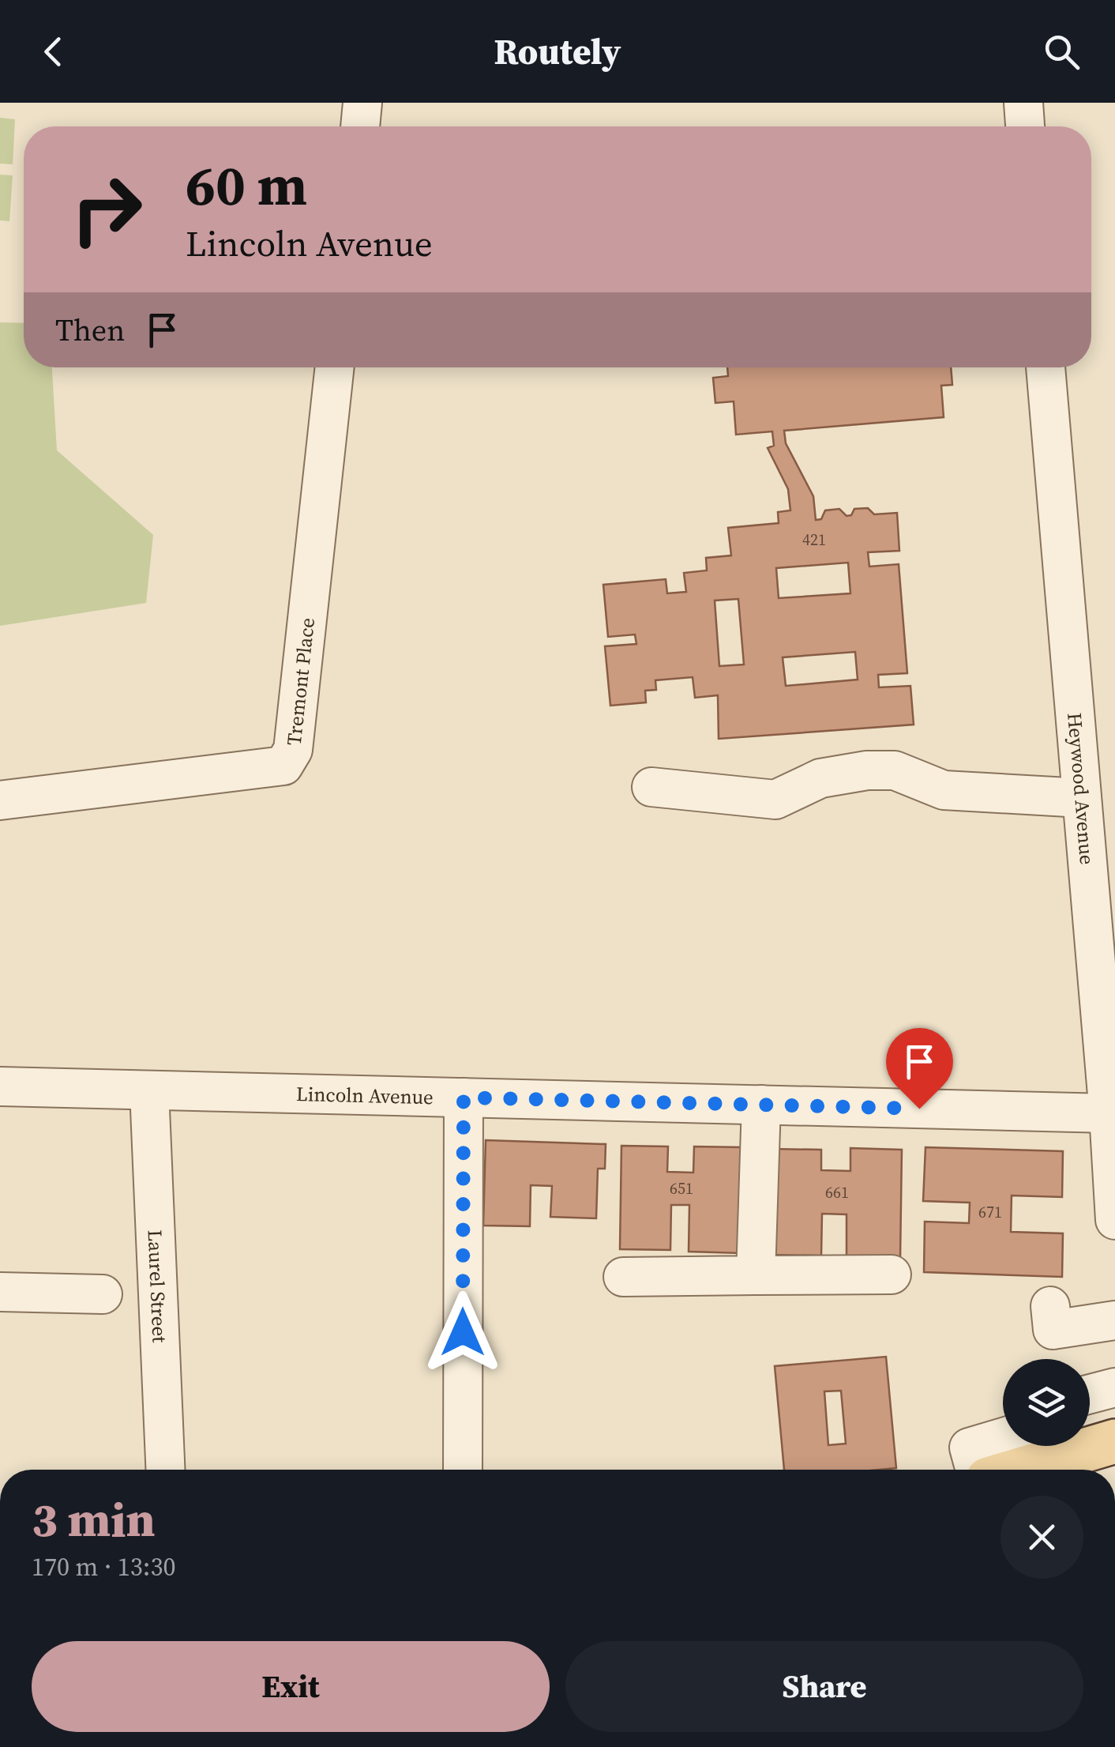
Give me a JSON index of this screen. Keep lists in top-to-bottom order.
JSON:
{
  "streets": {
    "street": [
      "Tremont Place",
      "Heywood Avenue",
      "Lincoln Avenue",
      "Laurel Street"
    ]
  },
  "crossings": [
    ["Heywood Avenue", "Lincoln Avenue"],
    ["Lincoln Avenue", "Laurel Street"]
  ],
  "house_numbers": [
    "421",
    "651",
    "661",
    "671"
  ],
  "page": {
    "header": "Routely",
    "turn": ["60 m", "Lincoln Avenue"],
    "then": "Then",
    "heading": ["3 min", "170 m · 13:30"],
    "buttons": ["Exit", "Share"]
  }
}
